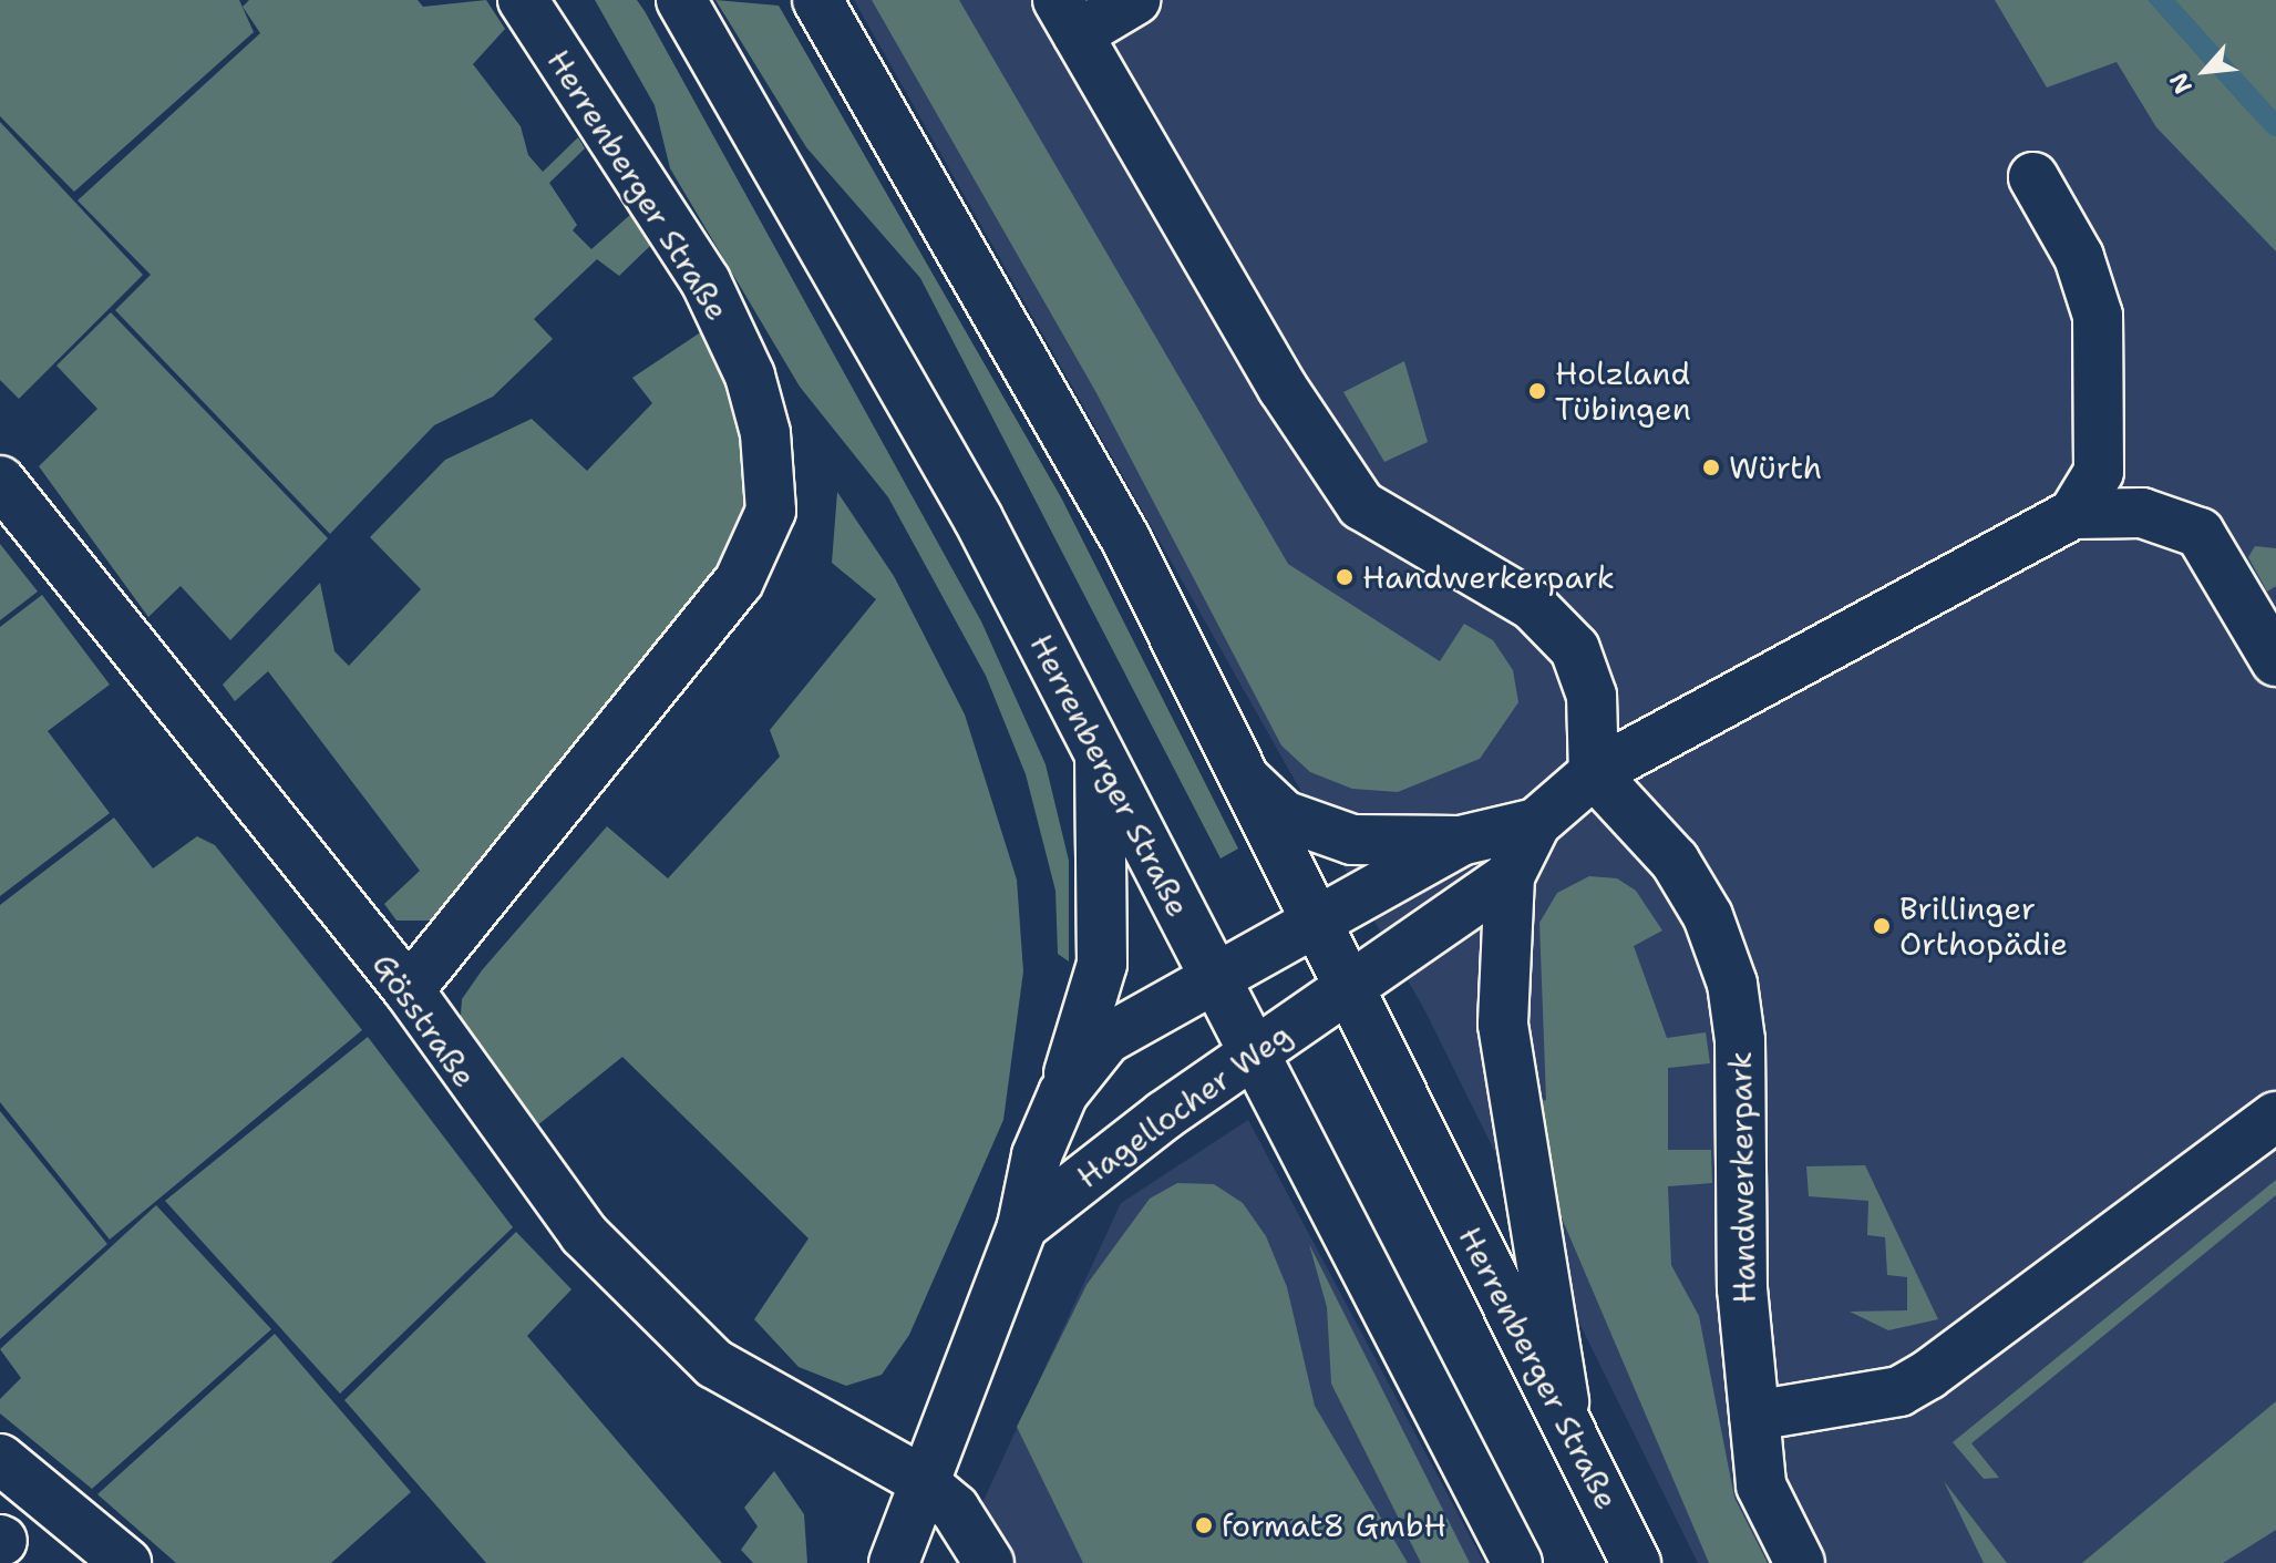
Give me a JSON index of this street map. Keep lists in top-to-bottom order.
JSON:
{
  "streets": {
    "street": [
      "Herrenberger Straße",
      "Gösstraße",
      "Hagellocher Weg",
      "Handwerkerpark"
    ]
  },
  "crossings": [
    ["Herrenberger Straße", "Gösstraße"],
    ["Herrenberger Straße", "Hagellocher Weg"],
    ["Gösstraße", "Hagellocher Weg"]
  ],
  "places": [
    "Holzland Tübingen",
    "Würth",
    "Handwerkerpark",
    "Brillinger Orthopädie",
    "format8 GmbH"
  ],
  "north": "bottom left"
}
